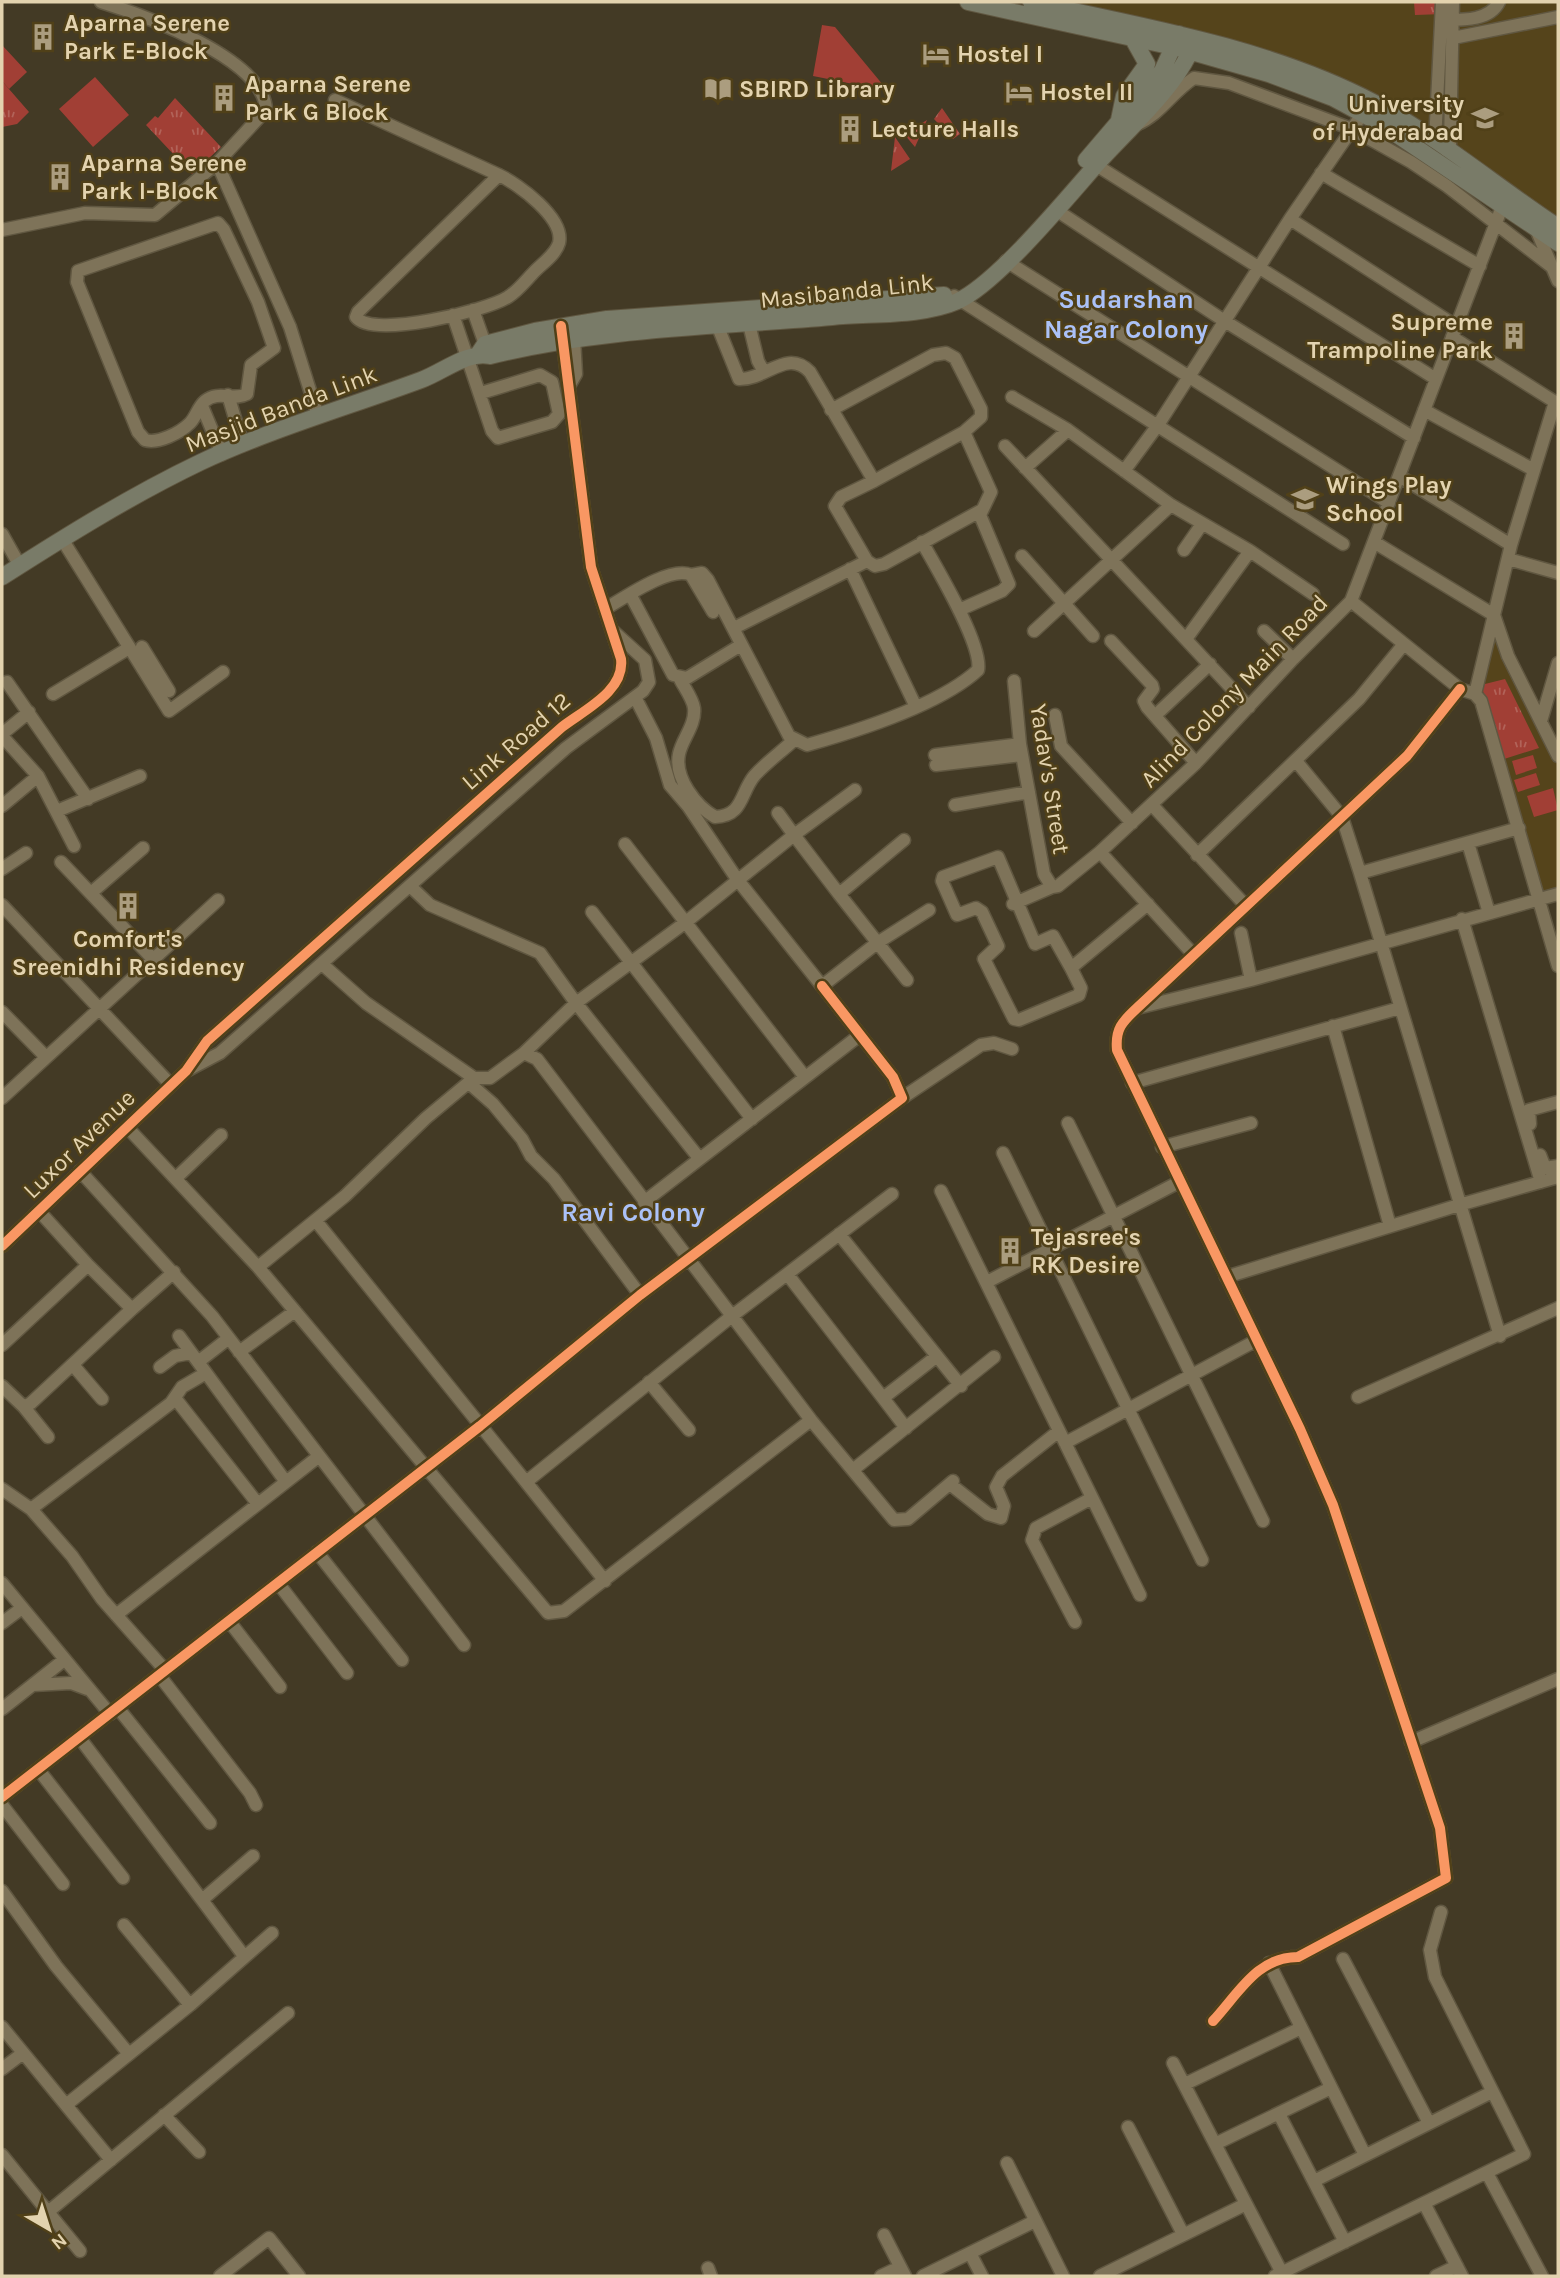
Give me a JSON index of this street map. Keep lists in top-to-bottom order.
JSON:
{
  "streets": {
    "main road": ["Masibanda Link", "Masjid Banda Link"],
    "street": [
      "Alind Colony Main Road",
      "Link Road 12",
      "Yadav's Street",
      "Luxor Avenue"
    ]
  },
  "crossings": [
    ["Masibanda Link", "Masjid Banda Link"],
    ["Masibanda Link", "Link Road 12"],
    ["Alind Colony Main Road", "Yadav's Street"],
    ["Link Road 12", "Luxor Avenue"]
  ],
  "districts": ["Sudarshan Nagar Colony", "Ravi Colony"],
  "places": {
    "building": [
      "Aparna Serene Park E-Block",
      "Aparna Serene Park G Block",
      "Lecture Halls",
      "Aparna Serene Park I-Block",
      "Supreme Trampoline Park",
      "Comfort's Sreenidhi Residency",
      "Tejasree's RK Desire"
    ],
    "hotel": ["Hostel I", "Hostel II"],
    "library": ["SBIRD Library"],
    "school or university": ["University of Hyderabad", "Wings Play School"]
  },
  "north": "bottom right"
}
